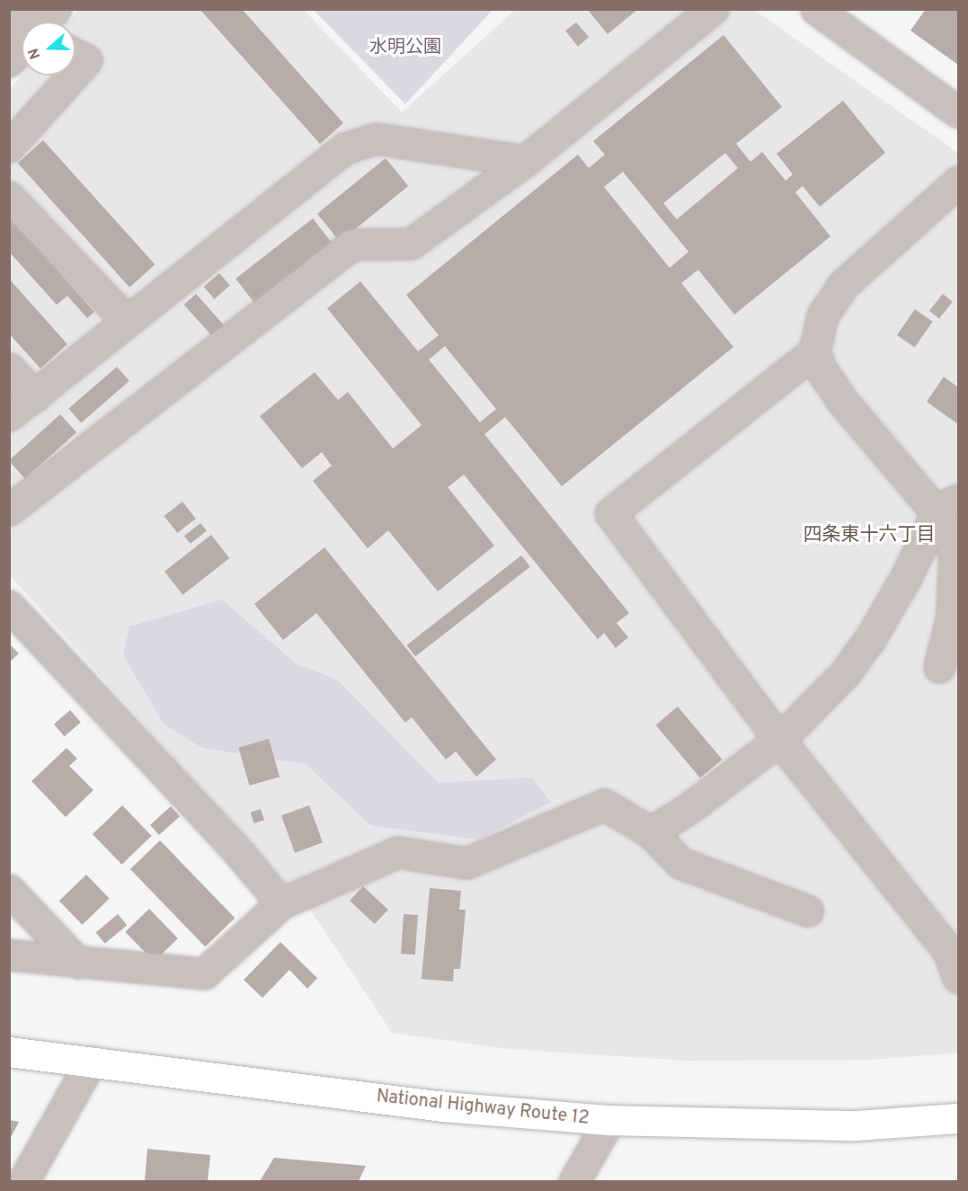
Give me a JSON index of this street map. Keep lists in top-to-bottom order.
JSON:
{
  "streets": {
    "highway": ["National Highway Route 12"]
  },
  "districts": ["四条東十六丁目"],
  "parks": ["水明公園"],
  "north": "left"
}
